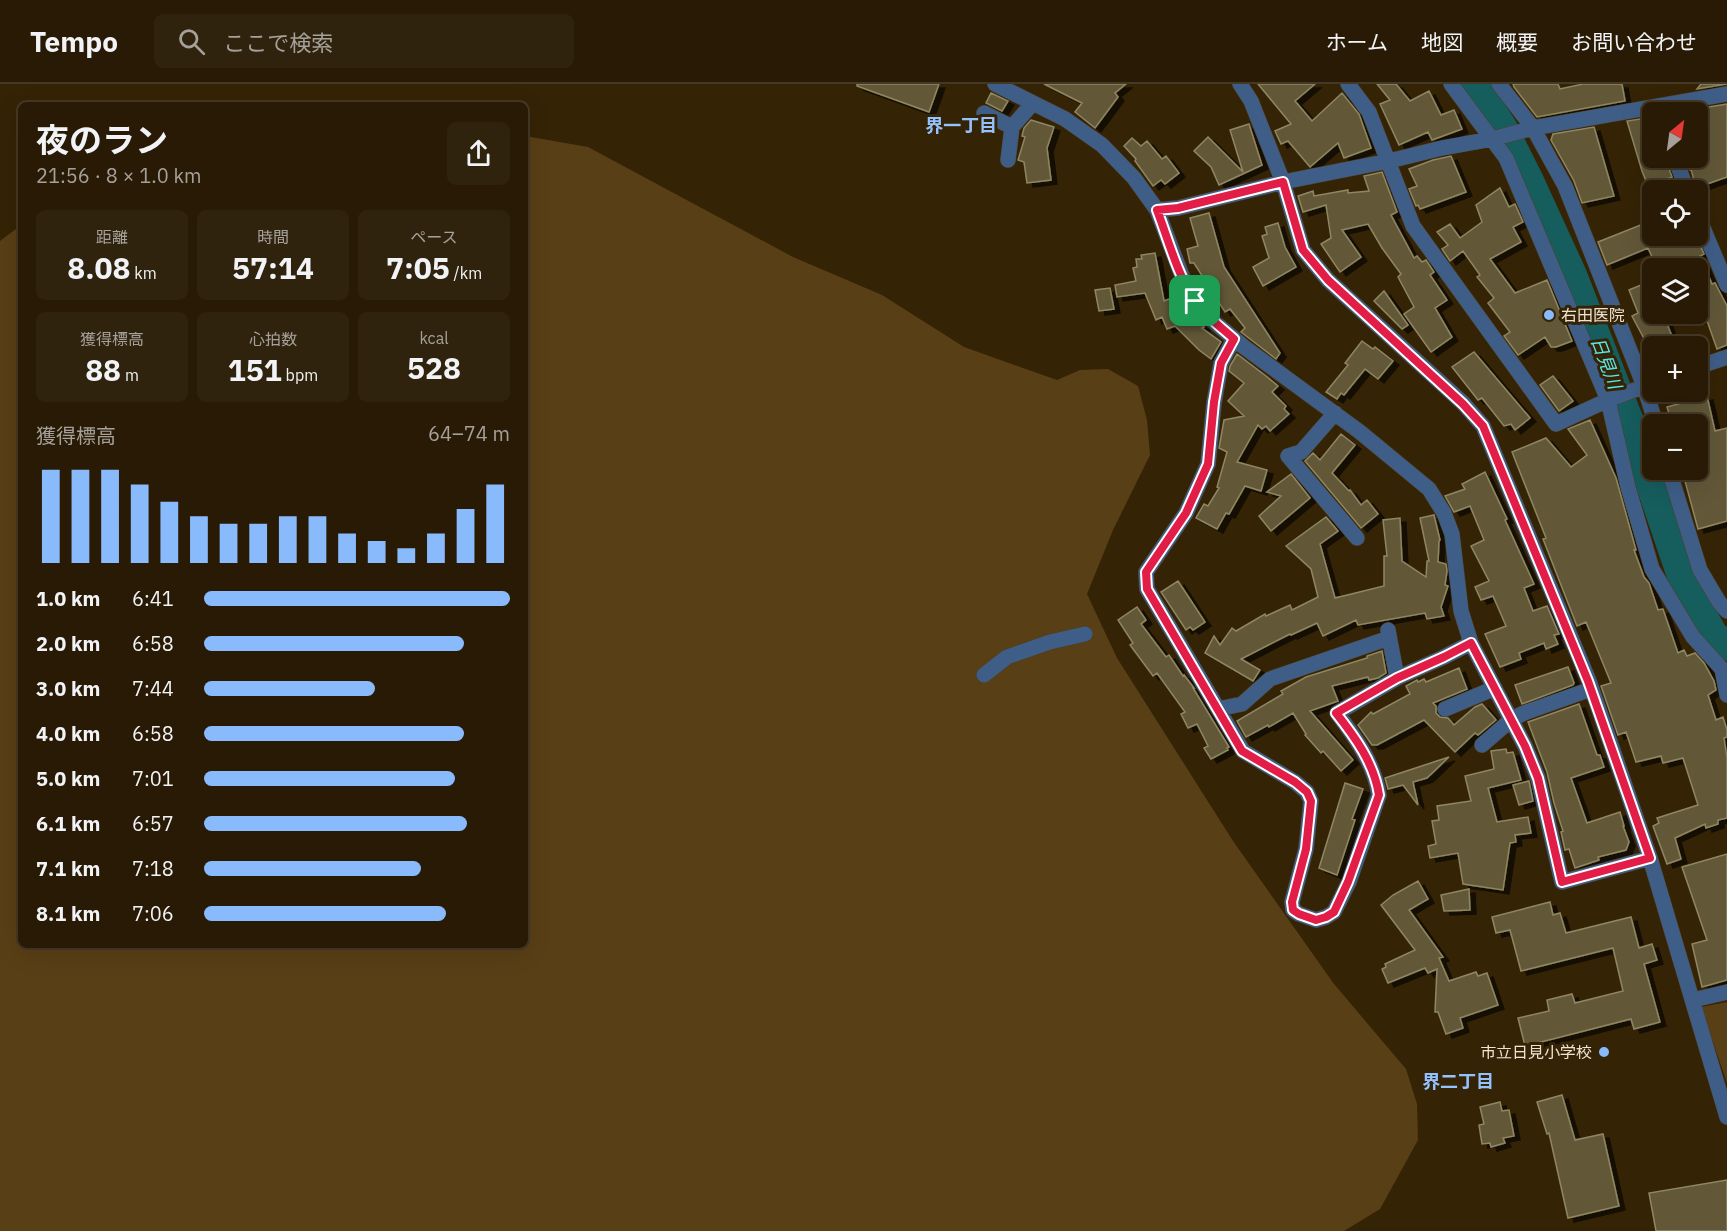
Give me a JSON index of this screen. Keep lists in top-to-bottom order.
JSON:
{
  "districts": ["界一丁目", "界二丁目"],
  "water": ["日見川"],
  "places": ["右田医院", "市立日見小学校"],
  "north": "top right",
  "page": {
    "header": "Tempo",
    "search": "ここで検索",
    "nav": [
      "ホーム",
      "地図",
      "概要",
      "お問い合わせ"
    ],
    "map_buttons": ["+", "−"],
    "heading": ["夜のラン", "21:56 · 8 × 1.0 km"],
    "stats": [
      ["距離", "8.08 km"],
      ["時間", "57:14"],
      ["ペース", "7:05 /km"],
      ["獲得標高", "88 m"],
      ["心拍数", "151 bpm"],
      ["kcal", "528"]
    ],
    "chart": ["獲得標高", "64–74 m"],
    "list": [
      {
        "name": "1.0 km",
        "note": "6:41"
      },
      {
        "name": "2.0 km",
        "note": "6:58"
      },
      {
        "name": "3.0 km",
        "note": "7:44"
      },
      {
        "name": "4.0 km",
        "note": "6:58"
      },
      {
        "name": "5.0 km",
        "note": "7:01"
      },
      {
        "name": "6.1 km",
        "note": "6:57"
      },
      {
        "name": "7.1 km",
        "note": "7:18"
      },
      {
        "name": "8.1 km",
        "note": "7:06"
      }
    ]
  }
}
